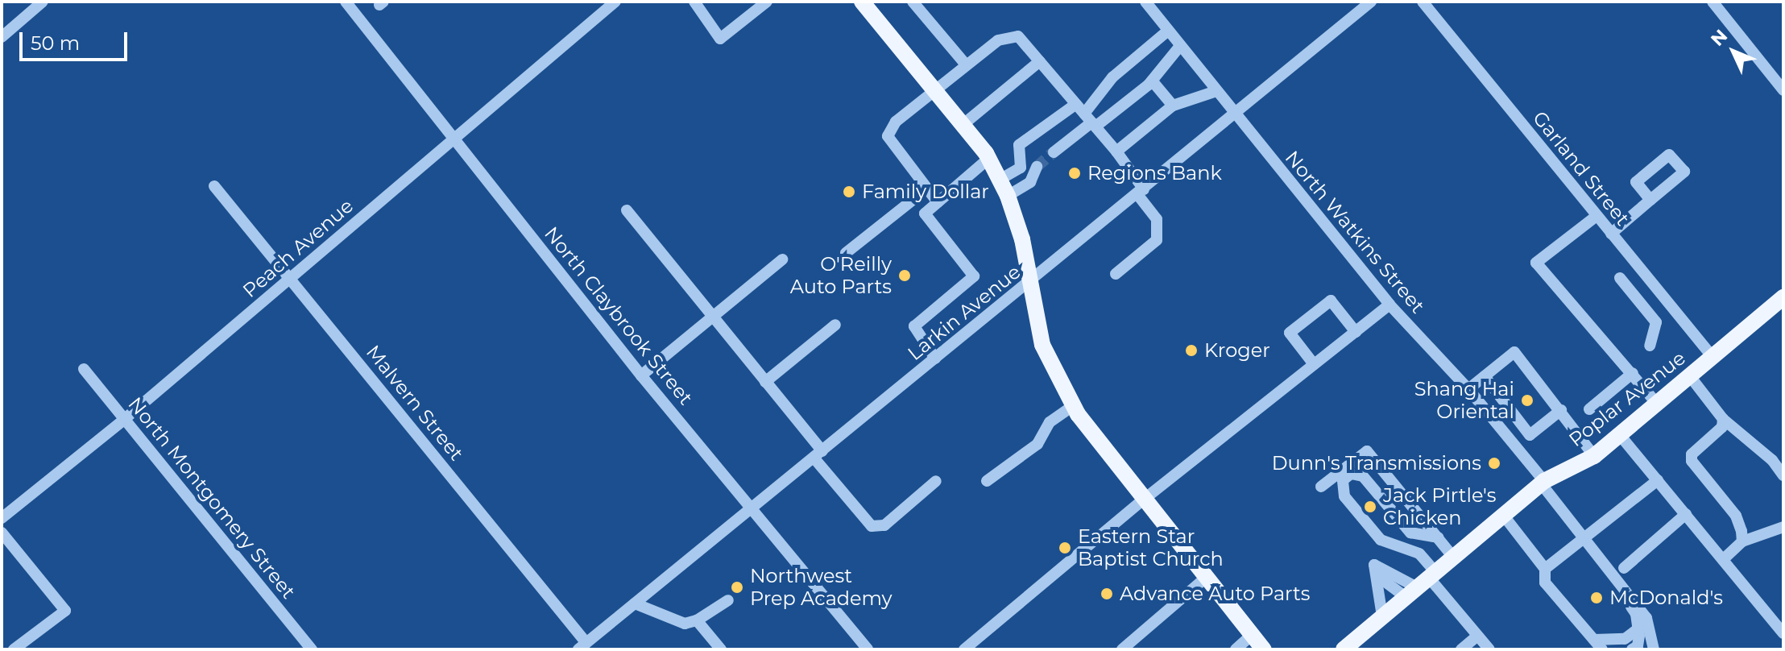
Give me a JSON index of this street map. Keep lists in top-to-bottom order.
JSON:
{
  "streets": {
    "main road": ["Poplar Avenue"],
    "street": [
      "Garland Street",
      "North Watkins Street",
      "Peach Avenue",
      "Larkin Avenue",
      "North Claybrook Street",
      "Malvern Street",
      "North Montgomery Street"
    ]
  },
  "crossings": [
    ["Garland Street", "Poplar Avenue"],
    ["North Watkins Street", "Larkin Avenue"],
    ["North Watkins Street", "Poplar Avenue"],
    ["Peach Avenue", "North Claybrook Street"],
    ["Peach Avenue", "Malvern Street"],
    ["Peach Avenue", "North Montgomery Street"],
    ["Larkin Avenue", "North Claybrook Street"],
    ["Larkin Avenue", "Malvern Street"]
  ],
  "places": [
    "Regions Bank",
    "Family Dollar",
    "O'Reilly Auto Parts",
    "Kroger",
    "Shang Hai Oriental",
    "Dunn's Transmissions",
    "Jack Pirtle's Chicken",
    "Eastern Star Baptist Church",
    "Northwest Prep Academy",
    "Advance Auto Parts",
    "McDonald's"
  ],
  "scale_bar": "50 m",
  "north": "top left"
}
